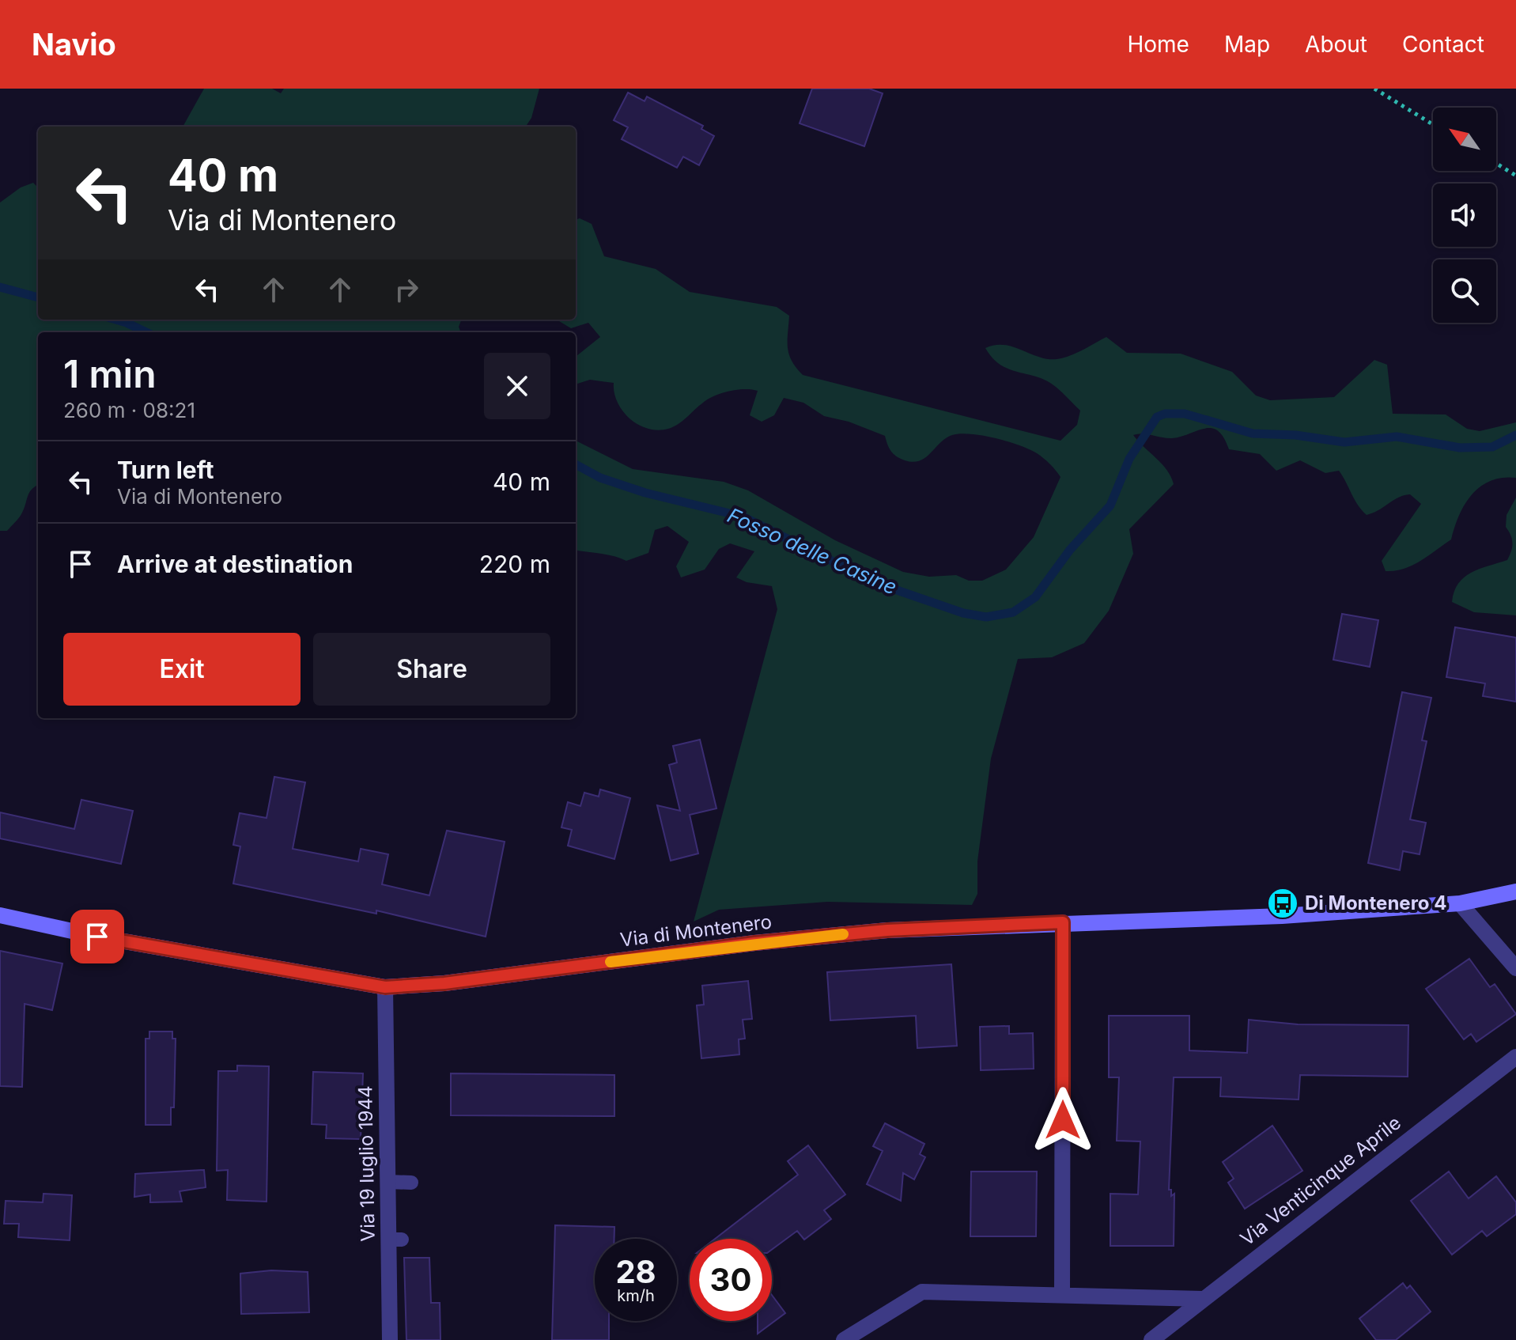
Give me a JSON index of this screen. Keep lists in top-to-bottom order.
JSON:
{
  "streets": {
    "street": ["Via di Montenero", "Via 19 luglio 1944", "Via Venticinque Aprile"]
  },
  "crossings": [
    ["Via di Montenero", "Via 19 luglio 1944"]
  ],
  "water": ["Fosso delle Casine"],
  "places": {
    "bus stop": ["Di Montenero 4"]
  },
  "north": "top left",
  "page": {
    "header": "Navio",
    "nav": [
      "Home",
      "Map",
      "About",
      "Contact"
    ],
    "turn": ["40 m", "Via di Montenero"],
    "heading": ["1 min", "260 m · 08:21"],
    "list": [
      {
        "name": "Turn left",
        "note": "Via di Montenero",
        "value": "40 m"
      },
      {
        "name": "Arrive at destination",
        "value": "220 m"
      }
    ],
    "buttons": ["Exit", "Share"],
    "speed": "28 km/h",
    "limit": "30"
  }
}
